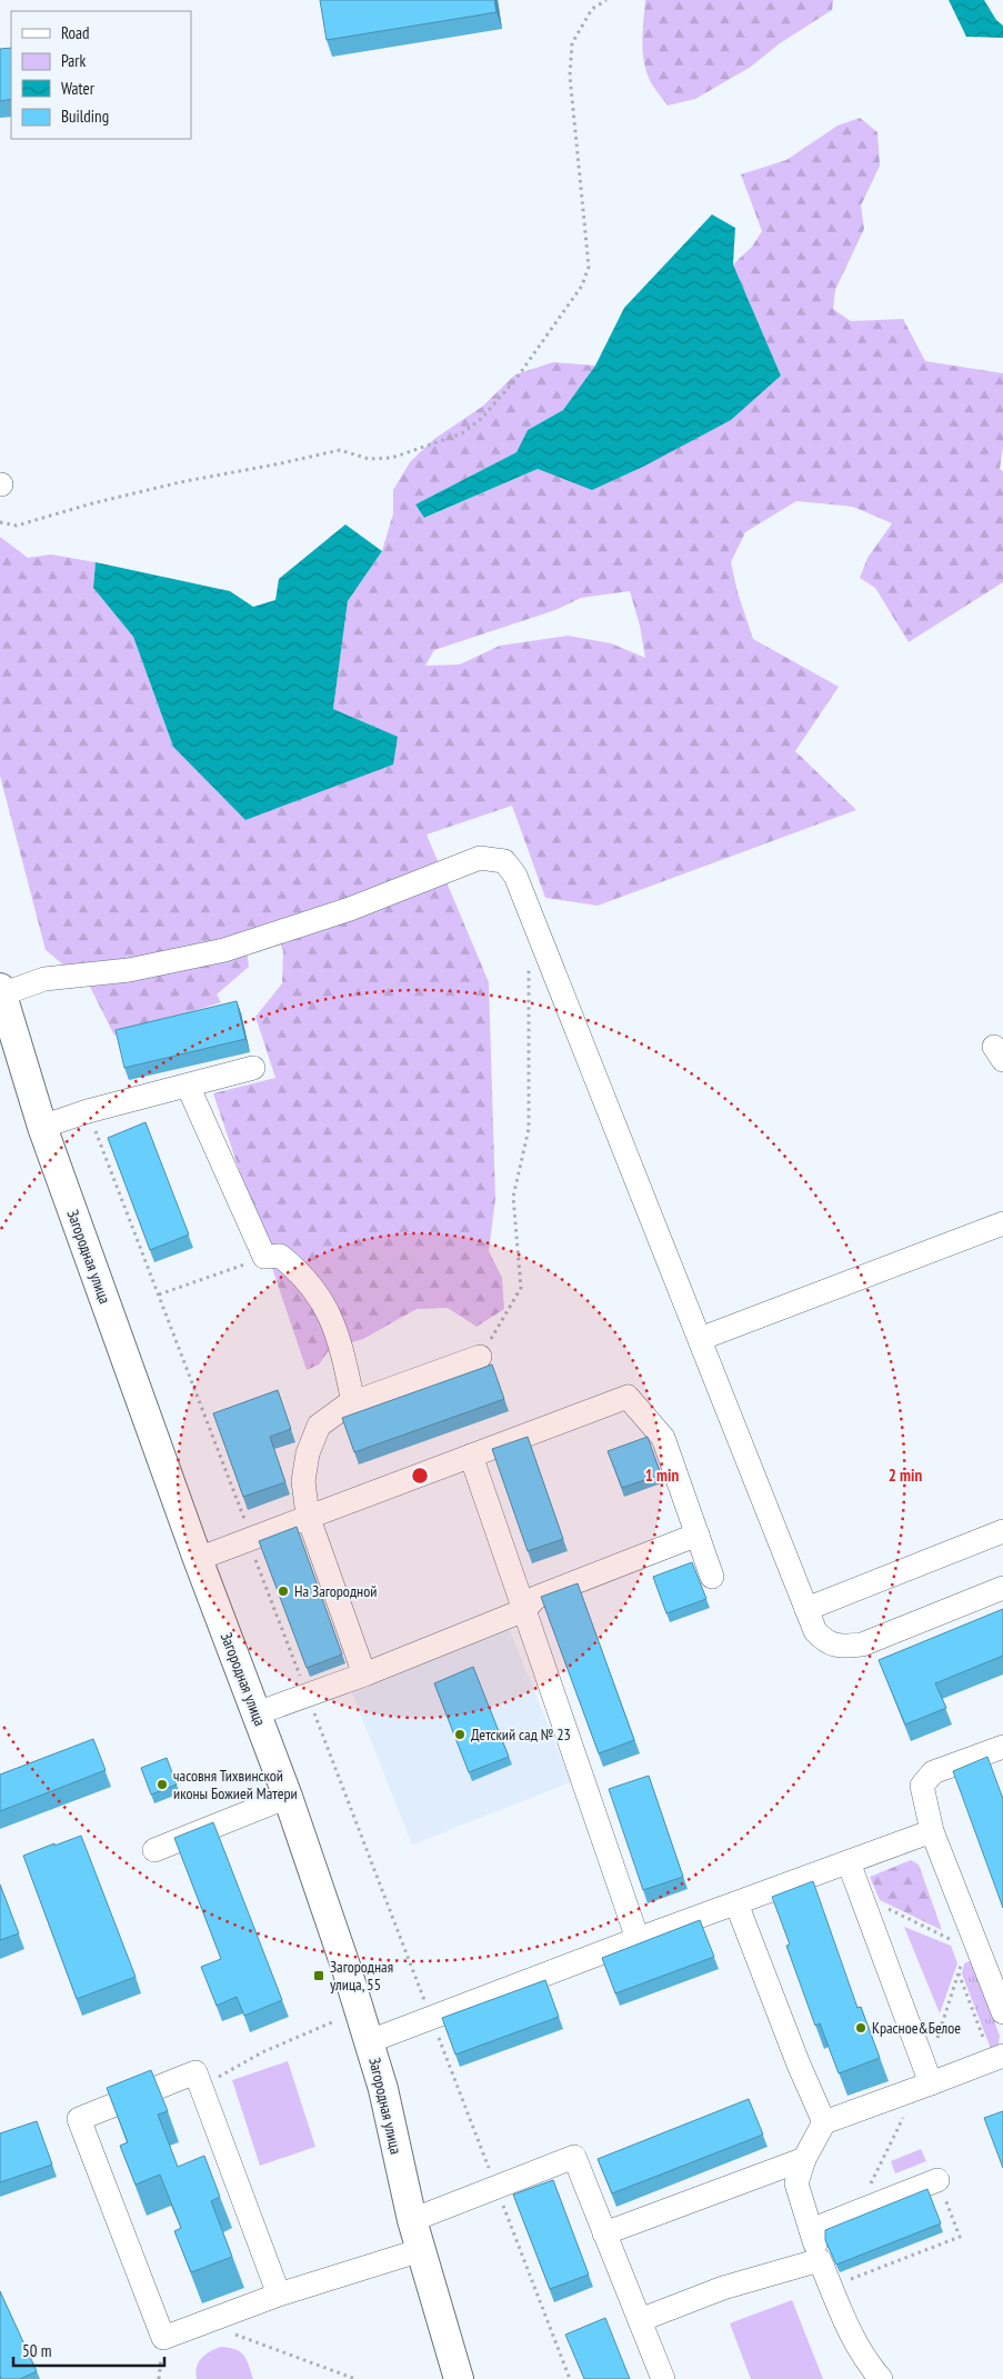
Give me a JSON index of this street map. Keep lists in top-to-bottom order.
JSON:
{
  "streets": {
    "main road": ["Загородная улица"]
  },
  "places": {
    "other": [
      "На Загородной",
      "Детский сад № 23",
      "часовня Тихвинской иконы Божией Матери",
      "Красное&Белое"
    ],
    "transit": ["Загородная улица, 55"]
  },
  "legend": [
    "Road",
    "Park",
    "Water",
    "Building"
  ],
  "scale_bar": "50 m",
  "rings": ["1 min", "2 min"]
}
